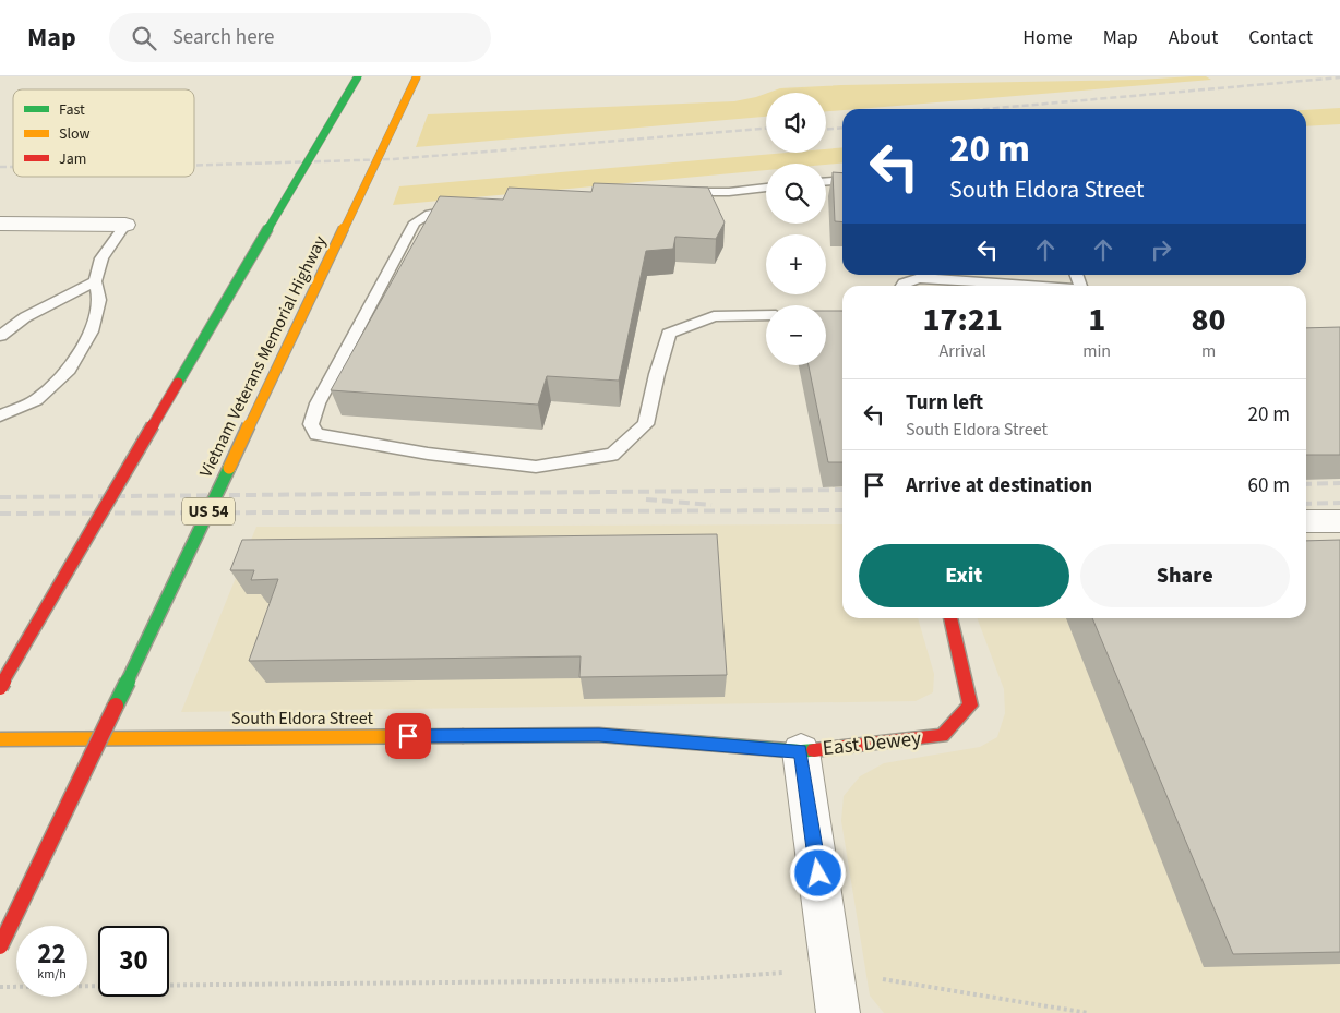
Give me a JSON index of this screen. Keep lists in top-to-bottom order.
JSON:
{
  "streets": {
    "main road": [
      "Vietnam Veterans Memorial Highway",
      "US 54",
      "South Eldora Street",
      "East Dewey"
    ]
  },
  "crossings": [
    ["South Eldora Street", "East Dewey"]
  ],
  "legend": ["Fast", "Slow", "Jam"],
  "page": {
    "header": "Map",
    "search": "Search here",
    "nav": [
      "Home",
      "Map",
      "About",
      "Contact"
    ],
    "map_buttons": ["+", "−"],
    "turn": ["20 m", "South Eldora Street"],
    "eta": [
      "17:21",
      "Arrival",
      "1",
      "min",
      "80",
      "m"
    ],
    "list": [
      {
        "name": "Turn left",
        "note": "South Eldora Street",
        "value": "20 m"
      },
      {
        "name": "Arrive at destination",
        "value": "60 m"
      }
    ],
    "buttons": ["Exit", "Share"],
    "speed": "22 km/h",
    "limit": "30"
  }
}
